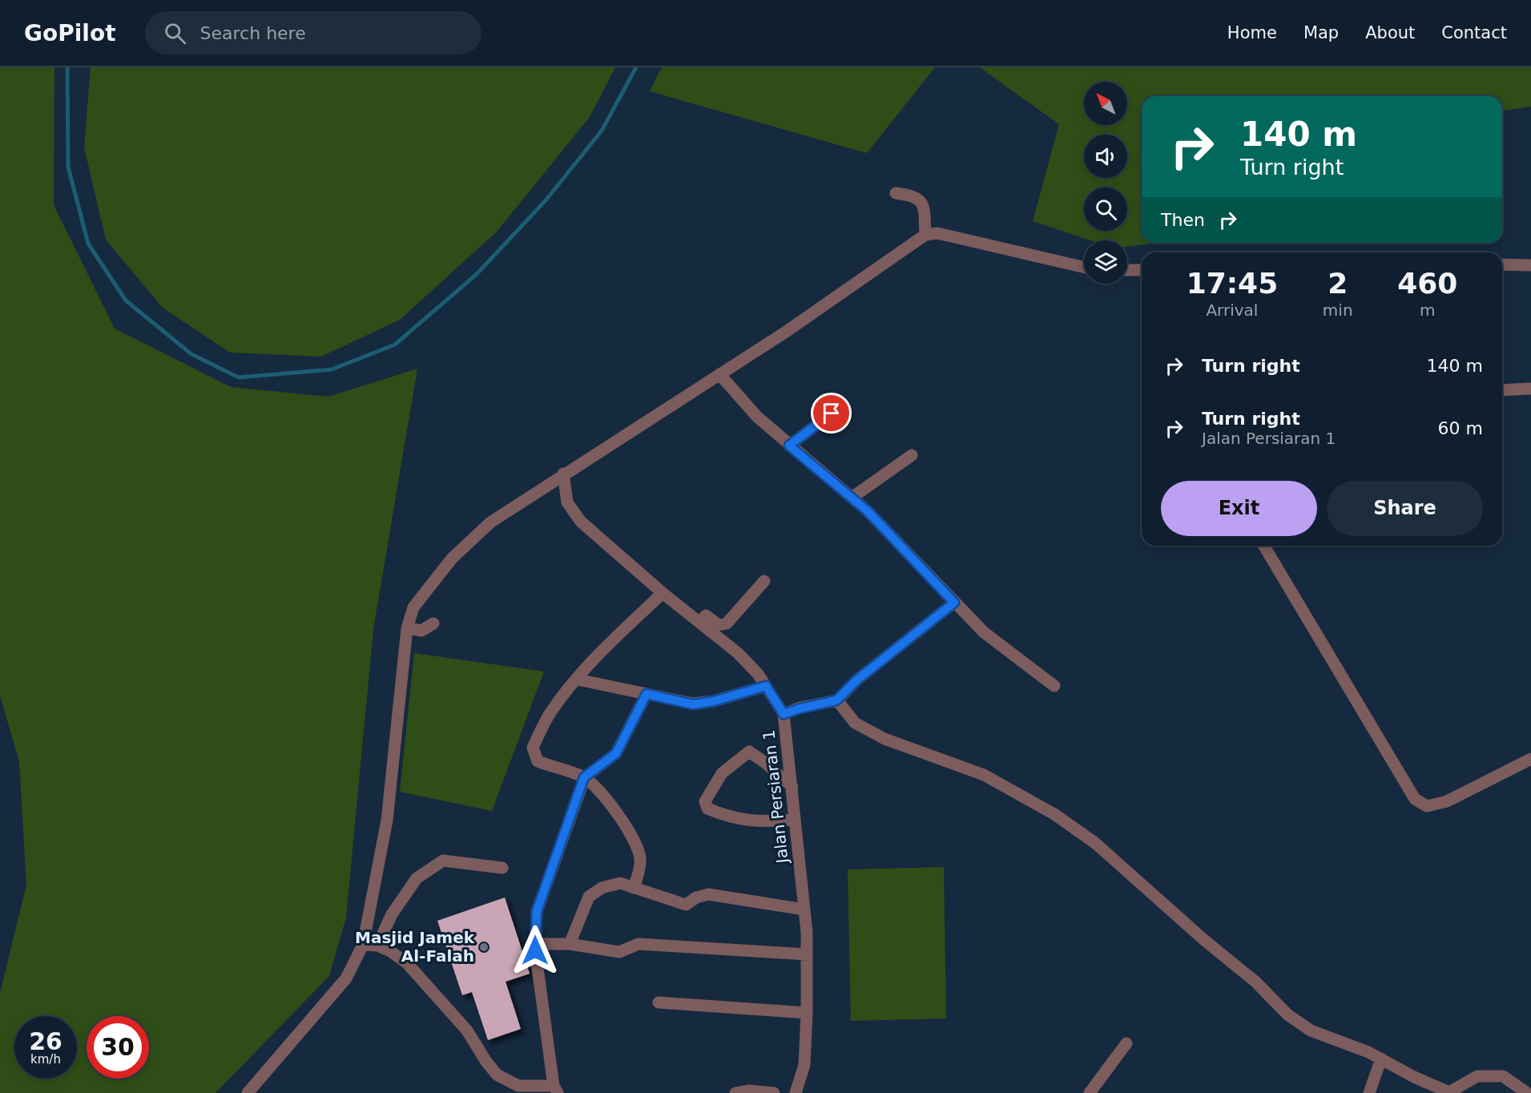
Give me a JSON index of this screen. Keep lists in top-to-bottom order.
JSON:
{
  "streets": {
    "street": ["Jalan Persiaran 1"]
  },
  "places": ["Masjid Jamek Al-Falah"],
  "north": "top left",
  "page": {
    "header": "GoPilot",
    "search": "Search here",
    "nav": [
      "Home",
      "Map",
      "About",
      "Contact"
    ],
    "turn": ["140 m", "Turn right"],
    "then": "Then",
    "eta": [
      "17:45",
      "Arrival",
      "2",
      "min",
      "460",
      "m"
    ],
    "list": [
      {
        "name": "Turn right",
        "value": "140 m"
      },
      {
        "name": "Turn right",
        "note": "Jalan Persiaran 1",
        "value": "60 m"
      }
    ],
    "buttons": ["Exit", "Share"],
    "speed": "26 km/h",
    "limit": "30"
  }
}
